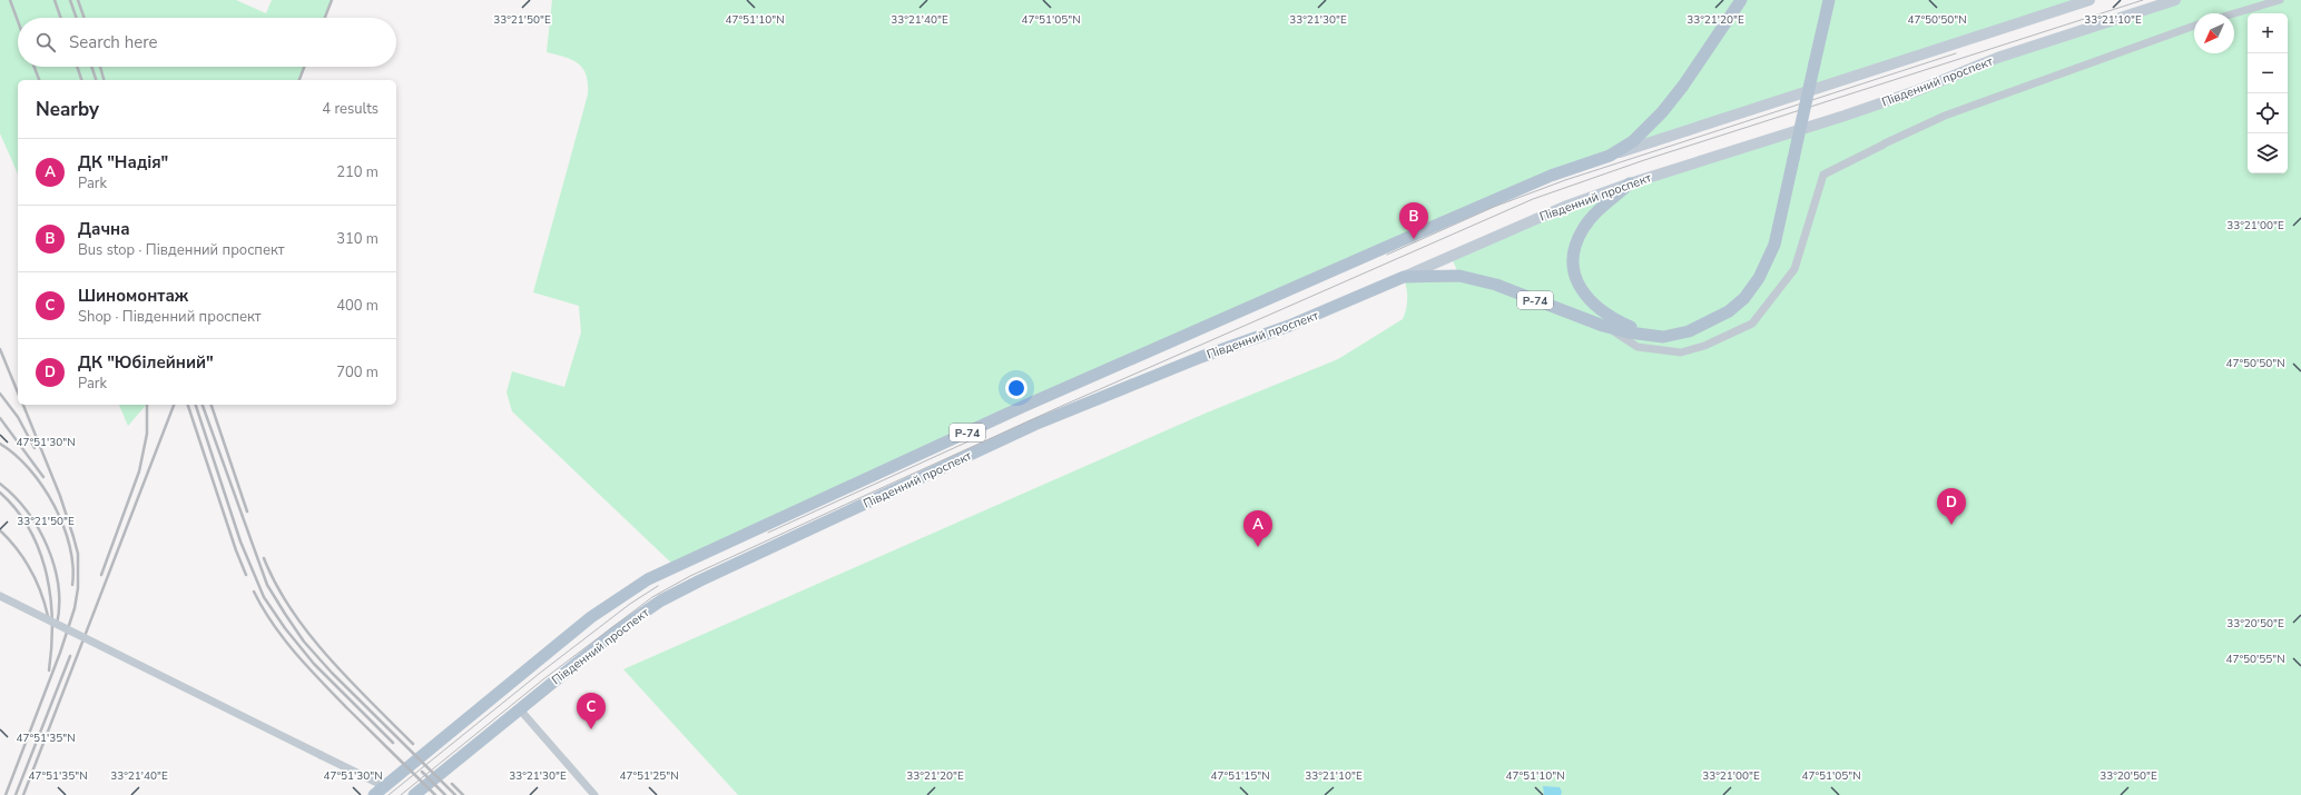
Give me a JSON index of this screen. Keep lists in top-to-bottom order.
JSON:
{
  "streets": {
    "main road": ["Південний проспект", "Р-74"]
  },
  "crossings": [
    ["Південний проспект", "Р-74"]
  ],
  "north": "bottom left",
  "page": {
    "map_buttons": ["+", "−"],
    "search": "Search here",
    "heading": ["Nearby", "4 results"],
    "list": [
      {
        "mark": "A",
        "name": "ДК \"Надія\"",
        "note": "Park",
        "value": "210 m"
      },
      {
        "mark": "B",
        "name": "Дачна",
        "note": "Bus stop · Південний проспект",
        "value": "310 m"
      },
      {
        "mark": "C",
        "name": "Шиномонтаж",
        "note": "Shop · Південний проспект",
        "value": "400 m"
      },
      {
        "mark": "D",
        "name": "ДК \"Юбілейний\"",
        "note": "Park",
        "value": "700 m"
      }
    ],
    "pins": [
      "B",
      "D",
      "A",
      "C"
    ]
  },
  "coordinates": [
    "33°21'50\"E",
    "47°51'10\"N",
    "33°21'40\"E",
    "47°51'05\"N",
    "33°21'30\"E",
    "33°21'20\"E",
    "47°50'50\"N",
    "33°21'10\"E",
    "33°21'00\"E",
    "47°51'30\"N",
    "33°20'50\"E",
    "47°50'55\"N",
    "47°51'35\"N",
    "47°51'25\"N",
    "47°51'15\"N"
  ]
}
